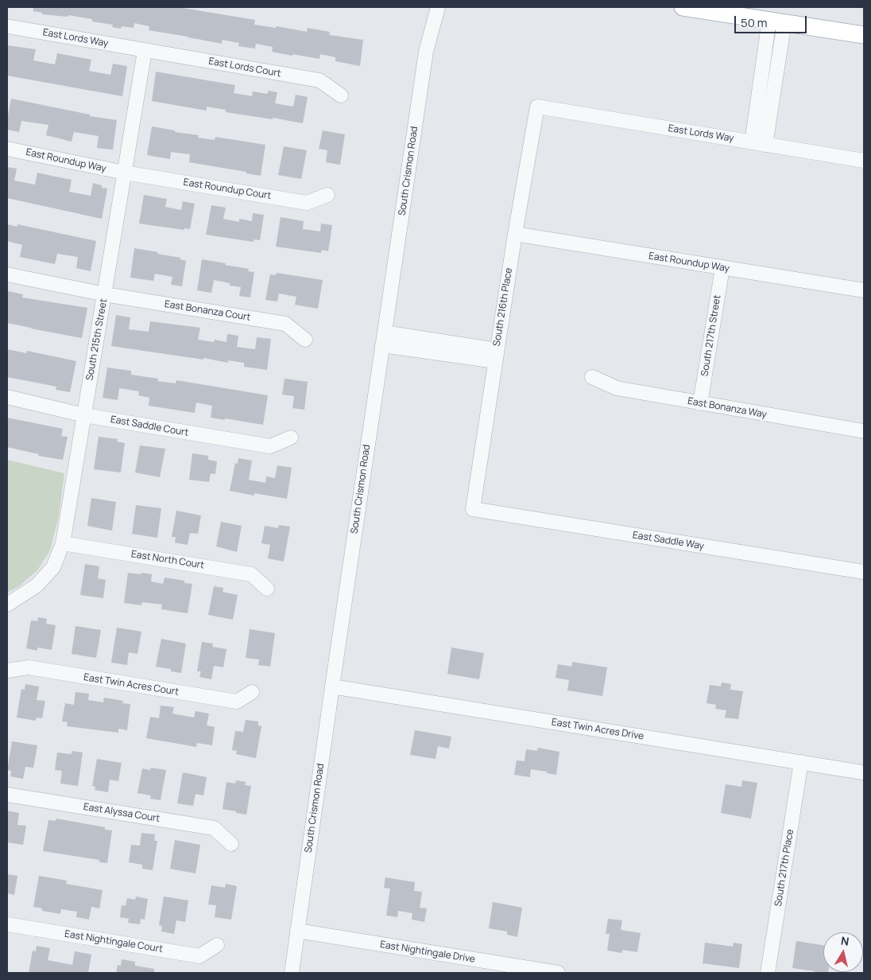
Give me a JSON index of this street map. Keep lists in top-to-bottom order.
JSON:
{
  "streets": {
    "street": [
      "East Lords Way",
      "East Lords Court",
      "East Roundup Way",
      "South Crismon Road",
      "East Roundup Court",
      "South 216th Place",
      "East Bonanza Court",
      "South 217th Street",
      "South 215th Street",
      "East Bonanza Way",
      "East Saddle Court",
      "East Saddle Way",
      "East North Court",
      "East Twin Acres Court",
      "East Twin Acres Drive",
      "East Alyssa Court",
      "South 217th Place",
      "East Nightingale Court",
      "East Nightingale Drive"
    ]
  },
  "crossings": [
    ["East Lords Way", "East Lords Court"],
    ["East Lords Way", "South 216th Place"],
    ["East Lords Way", "South 215th Street"],
    ["East Lords Court", "South 215th Street"],
    ["East Roundup Way", "East Roundup Court"],
    ["East Roundup Way", "South 216th Place"],
    ["East Roundup Way", "South 217th Street"],
    ["East Roundup Way", "South 215th Street"],
    ["South Crismon Road", "East Twin Acres Drive"],
    ["South Crismon Road", "East Nightingale Drive"],
    ["East Roundup Court", "South 215th Street"],
    ["South 216th Place", "East Saddle Way"],
    ["East Bonanza Court", "South 215th Street"],
    ["South 217th Street", "East Bonanza Way"],
    ["South 215th Street", "East Saddle Court"],
    ["South 215th Street", "East North Court"],
    ["East Twin Acres Drive", "South 217th Place"]
  ],
  "scale_bar": "50 m",
  "north": "top"
}
